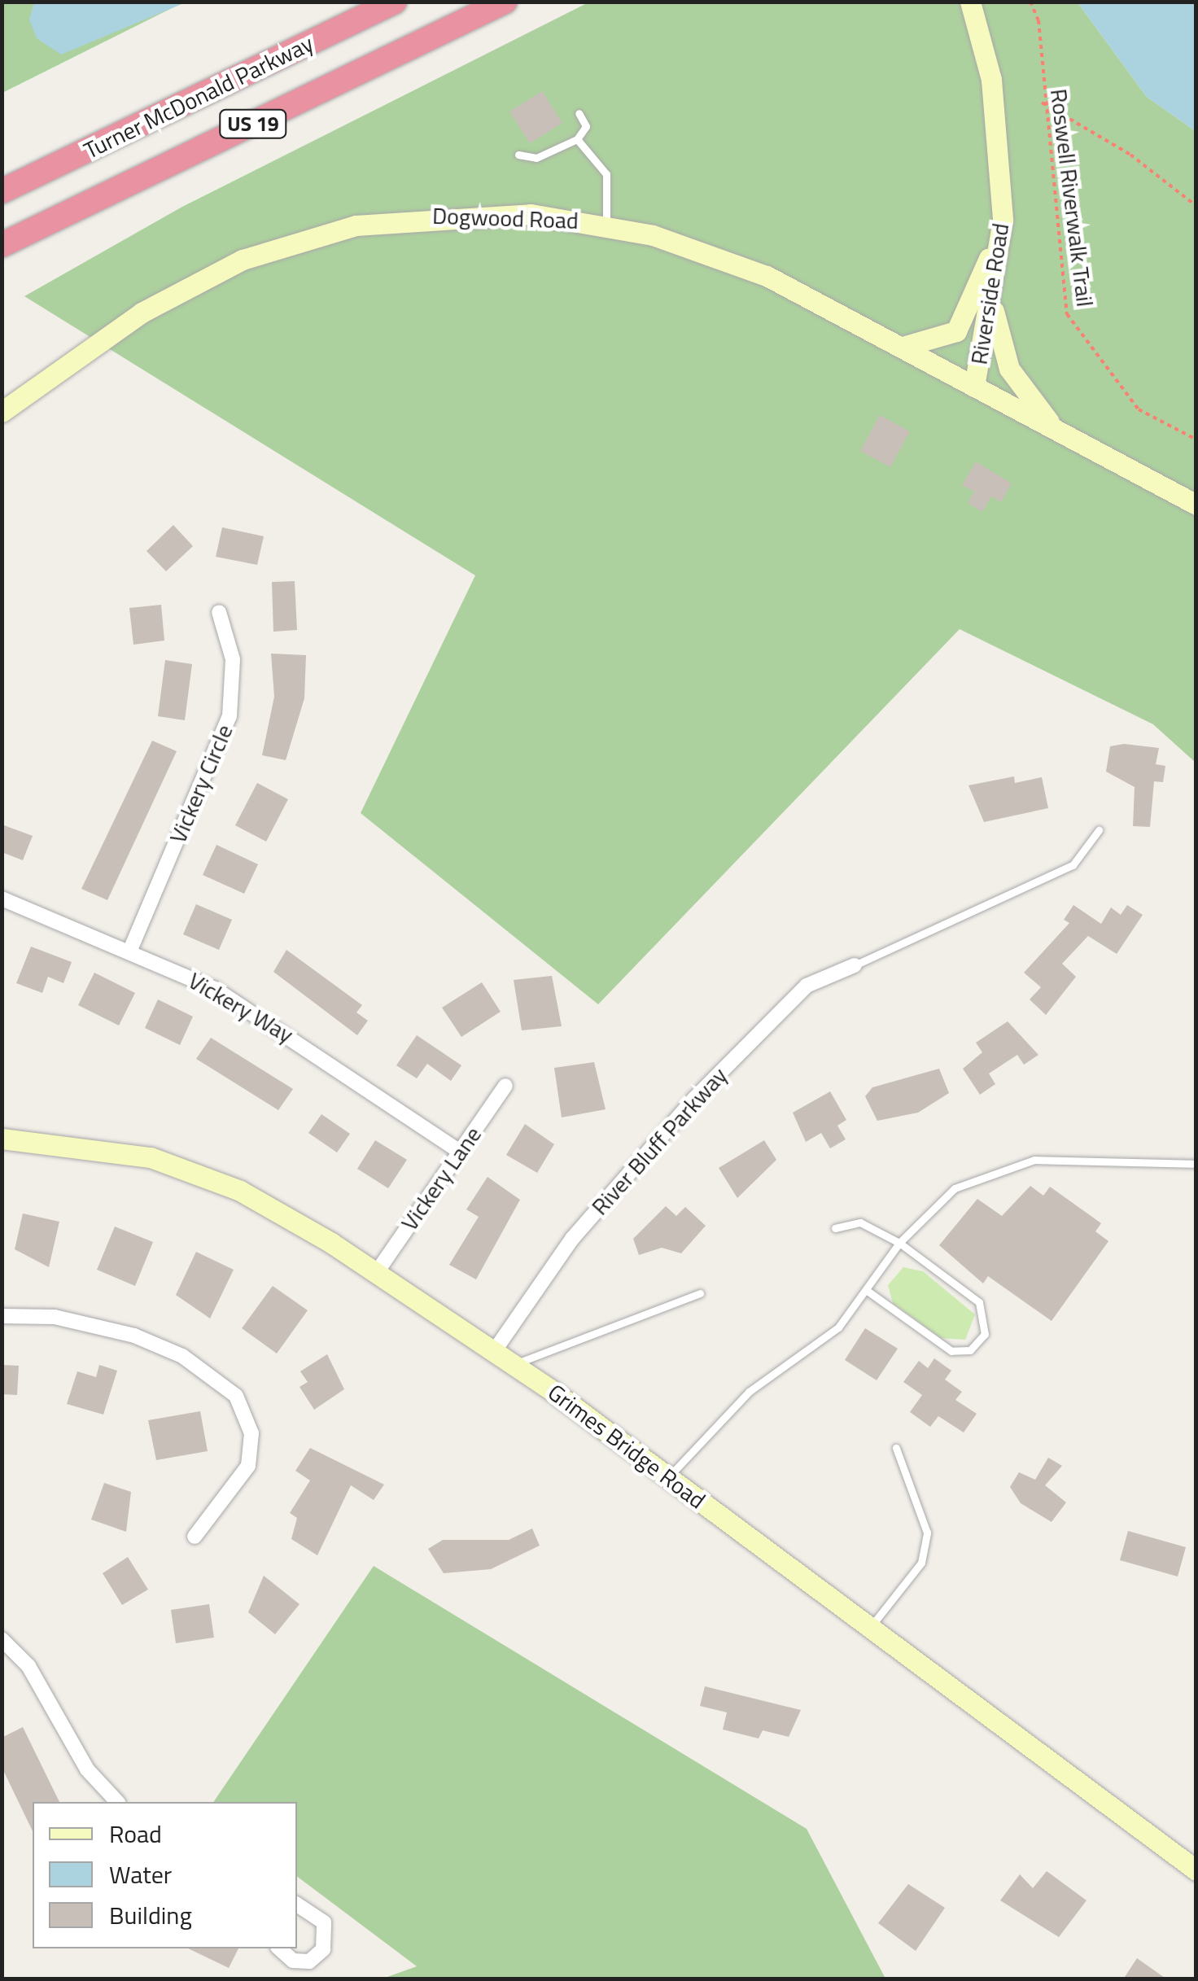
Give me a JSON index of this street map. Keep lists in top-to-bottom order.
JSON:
{
  "streets": {
    "highway": ["Turner McDonald Parkway", "US 19"],
    "street": [
      "Dogwood Road",
      "Riverside Road",
      "Vickery Circle",
      "Vickery Way",
      "River Bluff Parkway",
      "Vickery Lane",
      "Grimes Bridge Road"
    ],
    "path": ["Roswell Riverwalk Trail"]
  },
  "crossings": [
    ["Dogwood Road", "Riverside Road"],
    ["Vickery Circle", "Vickery Way"],
    ["Vickery Way", "Vickery Lane"],
    ["River Bluff Parkway", "Grimes Bridge Road"],
    ["Vickery Lane", "Grimes Bridge Road"]
  ],
  "legend": ["Road", "Water", "Building"]
}
